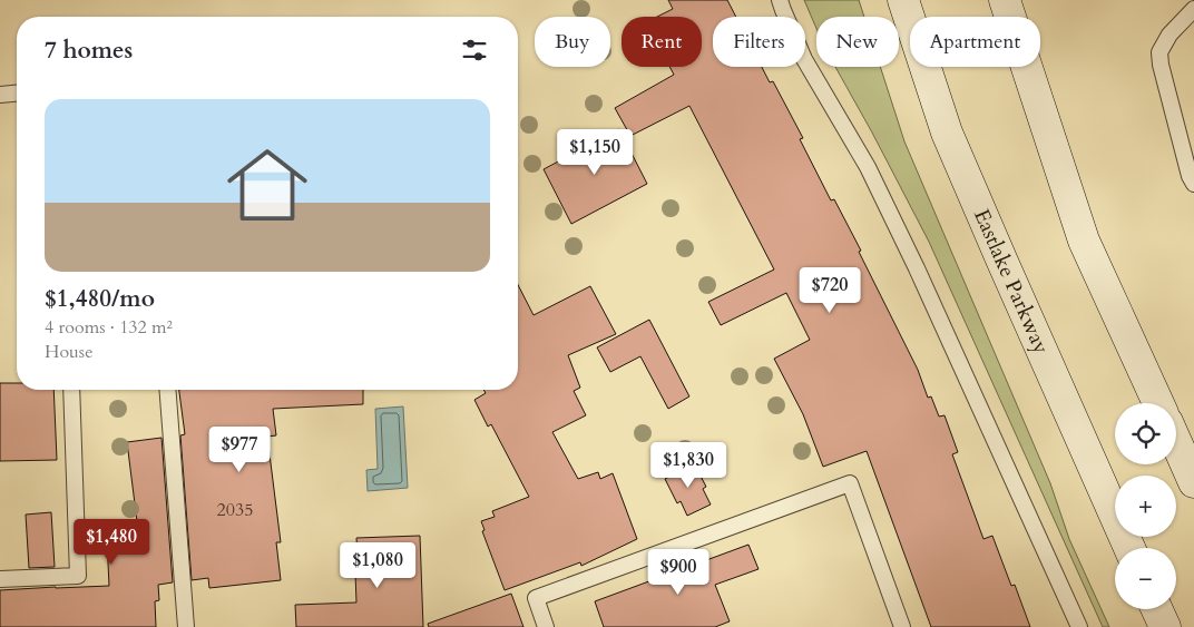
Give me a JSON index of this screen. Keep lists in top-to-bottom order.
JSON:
{
  "streets": {
    "main road": ["Eastlake Parkway"]
  },
  "house_numbers": ["2035"],
  "page": {
    "chip": [
      "Buy",
      "Rent",
      "Filters",
      "New",
      "Apartment"
    ],
    "heading": "7 homes",
    "list": [
      {
        "name": "$1,480/mo",
        "note": "4 rooms · 132 m² · House"
      }
    ],
    "price": [
      "$1,150",
      "$720",
      "$977",
      "$1,830",
      "$1,480",
      "$1,080",
      "$900"
    ],
    "map_buttons": ["+", "−"]
  }
}
